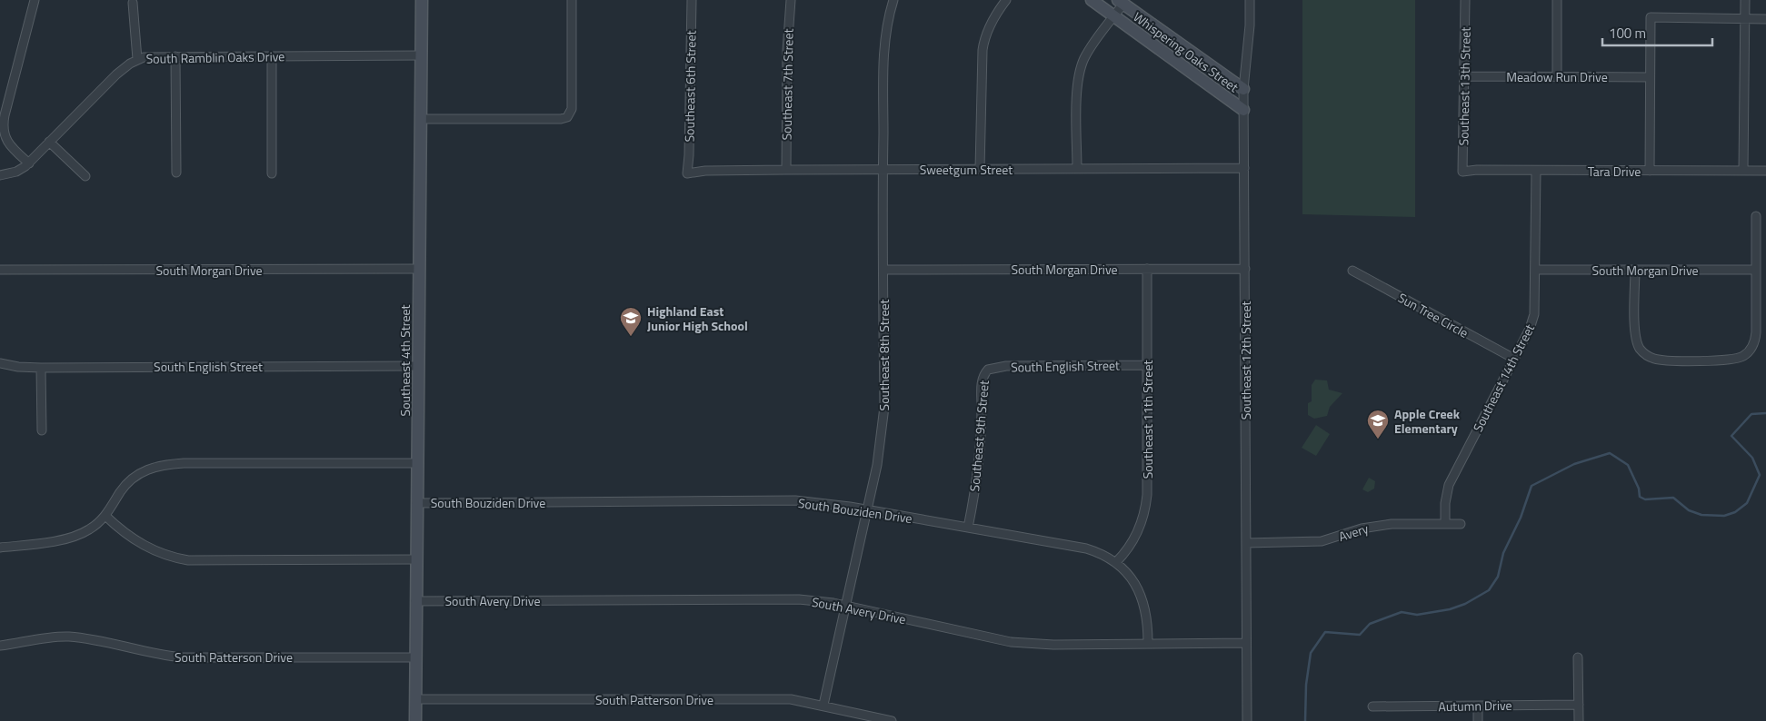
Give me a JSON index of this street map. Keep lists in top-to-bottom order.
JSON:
{
  "streets": {
    "main road": ["Whispering Oaks Street", "Southeast 4th Street"],
    "street": [
      "South Ramblin Oaks Drive",
      "Meadow Run Drive",
      "Southeast 7th Street",
      "Southeast 6th Street",
      "Southeast 13th Street",
      "Sweetgum Street",
      "Tara Drive",
      "South Morgan Drive",
      "Sun Tree Circle",
      "Southeast 8th Street",
      "Southeast 12th Street",
      "South English Street",
      "Southeast 14th Street",
      "Southeast 11th Street",
      "Southeast 9th Street",
      "South Bouziden Drive",
      "Avery",
      "South Avery Drive",
      "South Patterson Drive",
      "Autumn Drive"
    ]
  },
  "crossings": [
    ["Whispering Oaks Street", "Southeast 12th Street"],
    ["South Ramblin Oaks Drive", "Southeast 4th Street"],
    ["Meadow Run Drive", "Southeast 13th Street"],
    ["Southeast 7th Street", "Sweetgum Street"],
    ["Southeast 6th Street", "Sweetgum Street"],
    ["Southeast 13th Street", "Tara Drive"],
    ["Sweetgum Street", "Southeast 8th Street"],
    ["Sweetgum Street", "Southeast 12th Street"],
    ["Tara Drive", "Southeast 14th Street"],
    ["South Morgan Drive", "Southeast 8th Street"],
    ["South Morgan Drive", "Southeast 4th Street"],
    ["South Morgan Drive", "Southeast 12th Street"],
    ["South Morgan Drive", "Southeast 14th Street"],
    ["South Morgan Drive", "Southeast 11th Street"],
    ["Sun Tree Circle", "Southeast 14th Street"],
    ["Southeast 8th Street", "South Bouziden Drive"],
    ["Southeast 8th Street", "South Avery Drive"],
    ["Southeast 8th Street", "South Patterson Drive"],
    ["Southeast 4th Street", "South English Street"],
    ["Southeast 4th Street", "South Bouziden Drive"],
    ["Southeast 4th Street", "South Avery Drive"],
    ["Southeast 4th Street", "South Patterson Drive"],
    ["Southeast 12th Street", "Avery"],
    ["Southeast 12th Street", "South Avery Drive"],
    ["South English Street", "Southeast 11th Street"],
    ["South English Street", "Southeast 9th Street"],
    ["Southeast 14th Street", "Avery"],
    ["Southeast 11th Street", "South Bouziden Drive"],
    ["Southeast 9th Street", "South Bouziden Drive"],
    ["South Bouziden Drive", "South Avery Drive"]
  ],
  "places": {
    "school or university": ["Highland East Junior High School", "Apple Creek Elementary"]
  },
  "scale_bar": "100 m"
}
